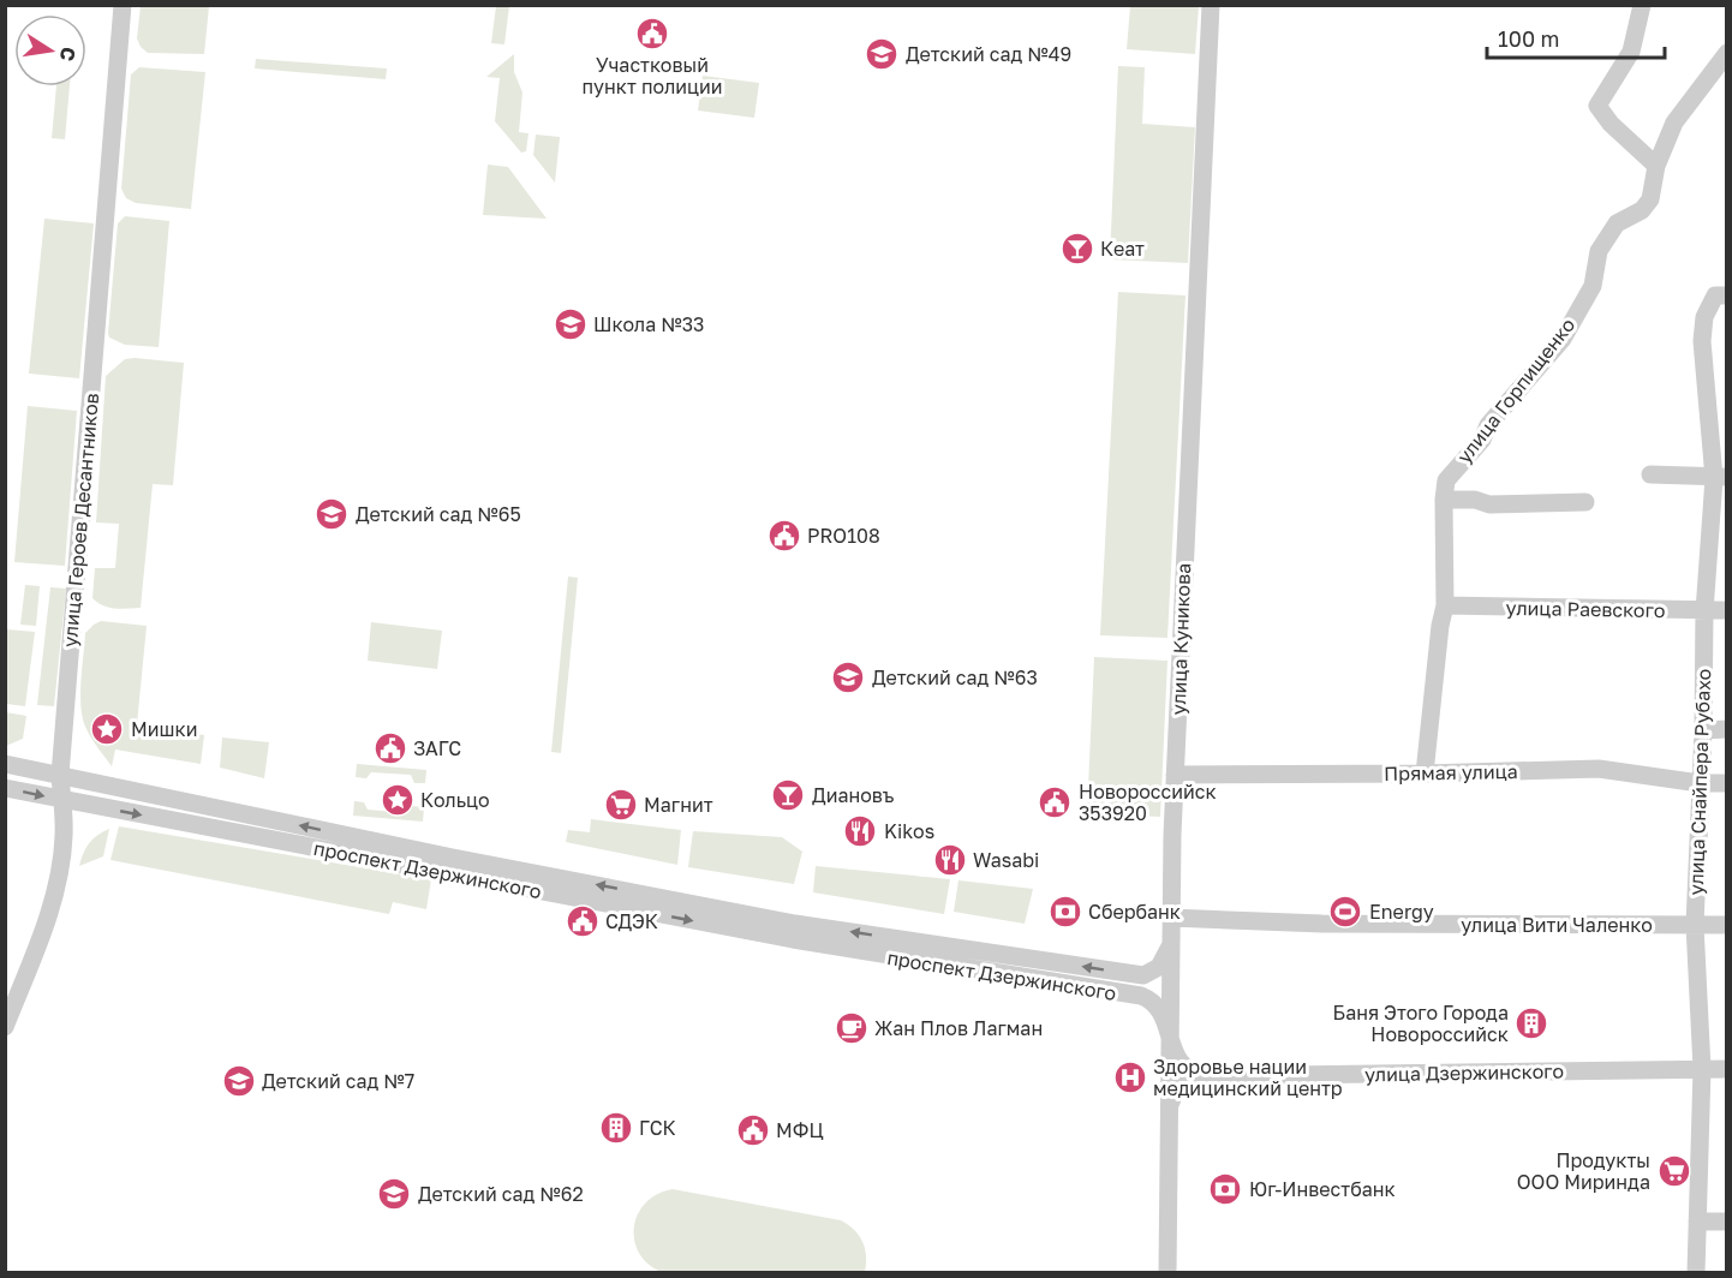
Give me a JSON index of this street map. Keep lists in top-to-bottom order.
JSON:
{
  "streets": {
    "street": [
      "улица Горпищенко",
      "улица Героев Десантников",
      "улица Раевского",
      "улица Куникова",
      "Прямая улица",
      "улица Снайпера Рубахо",
      "проспект Дзержинского",
      "улица Вити Чаленко",
      "улица Дзержинского"
    ]
  },
  "crossings": [
    ["улица Горпищенко", "улица Раевского"],
    ["улица Горпищенко", "Прямая улица"],
    ["улица Героев Десантников", "проспект Дзержинского"],
    ["улица Раевского", "улица Снайпера Рубахо"],
    ["улица Куникова", "Прямая улица"],
    ["улица Куникова", "проспект Дзержинского"],
    ["улица Куникова", "улица Вити Чаленко"],
    ["Прямая улица", "улица Снайпера Рубахо"],
    ["улица Снайпера Рубахо", "улица Вити Чаленко"],
    ["улица Снайпера Рубахо", "улица Дзержинского"],
    ["проспект Дзержинского", "улица Дзержинского"]
  ],
  "places": {
    "public building": [
      "Участковый пункт полиции",
      "PRO108",
      "ЗАГС",
      "Новороссийск 353920",
      "СДЭК",
      "МФЦ"
    ],
    "school or university": [
      "Детский сад №49",
      "Школа №33",
      "Детский сад №65",
      "Детский сад №63",
      "Детский сад №7",
      "Детский сад №62"
    ],
    "bar": ["Кеат", "Диановъ"],
    "place": ["Мишки", "Кольцо"],
    "supermarket": ["Магнит", "Продукты ООО Миринда"],
    "restaurant": ["Kikos", "Wasabi"],
    "bank": ["Сбербанк", "Юг-Инвестбанк"],
    "sports": ["Energy"],
    "building": ["Баня Этого Города Новороссийск", "ГСК"],
    "cafe": ["Жан Плов Лагман"],
    "hospital": ["Здоровье нации медицинский центр"]
  },
  "scale_bar": "100 m",
  "north": "right"
}
